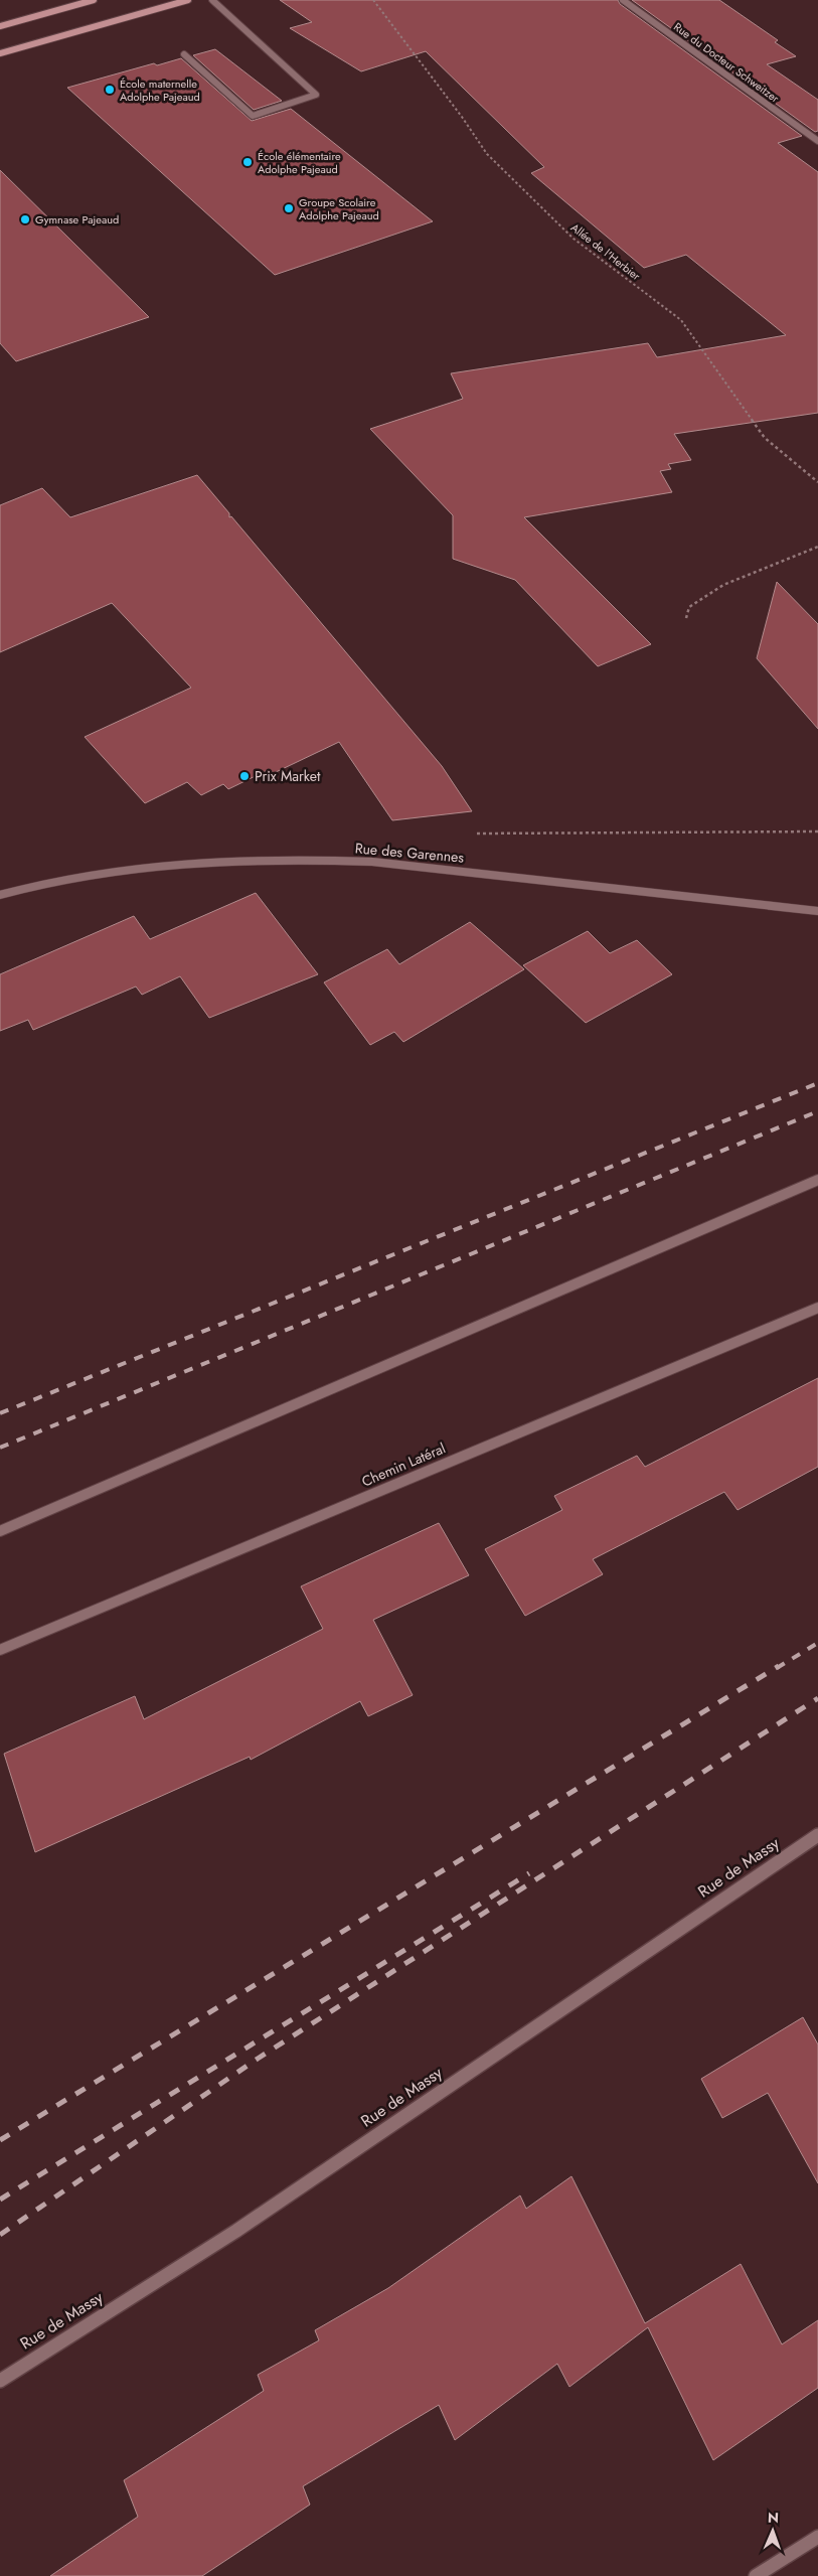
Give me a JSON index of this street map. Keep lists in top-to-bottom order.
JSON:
{
  "streets": {
    "street": [
      "Rue du Docteur Schweitzer",
      "Rue des Garennes",
      "Chemin Latéral",
      "Rue de Massy"
    ],
    "path": ["Allée de l'Herbier"]
  },
  "places": [
    "École maternelle Adolphe Pajeaud",
    "École élémentaire Adolphe Pajeaud",
    "Groupe Scolaire Adolphe Pajeaud",
    "Gymnase Pajeaud",
    "Prix Market"
  ],
  "north": "top"
}
